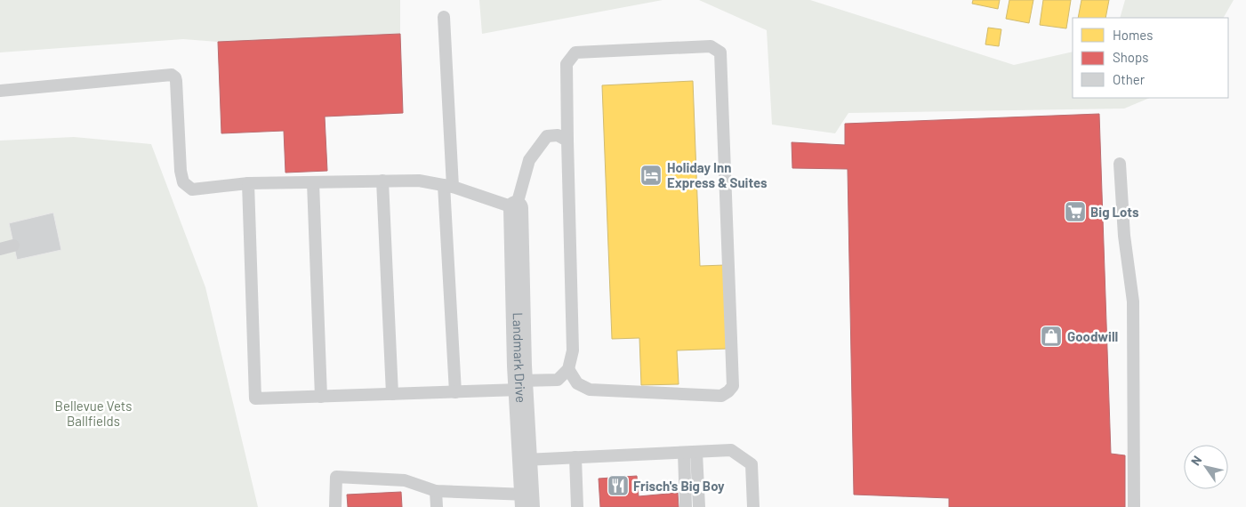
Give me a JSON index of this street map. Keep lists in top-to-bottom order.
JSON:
{
  "streets": {
    "street": ["Landmark Drive"]
  },
  "parks": ["Bellevue Vets Ballfields"],
  "places": {
    "hotel": ["Holiday Inn Express & Suites"],
    "supermarket": ["Big Lots"],
    "shop": ["Goodwill"],
    "restaurant": ["Frisch's Big Boy"]
  },
  "legend": ["Homes", "Shops", "Other"],
  "north": "top left"
}
